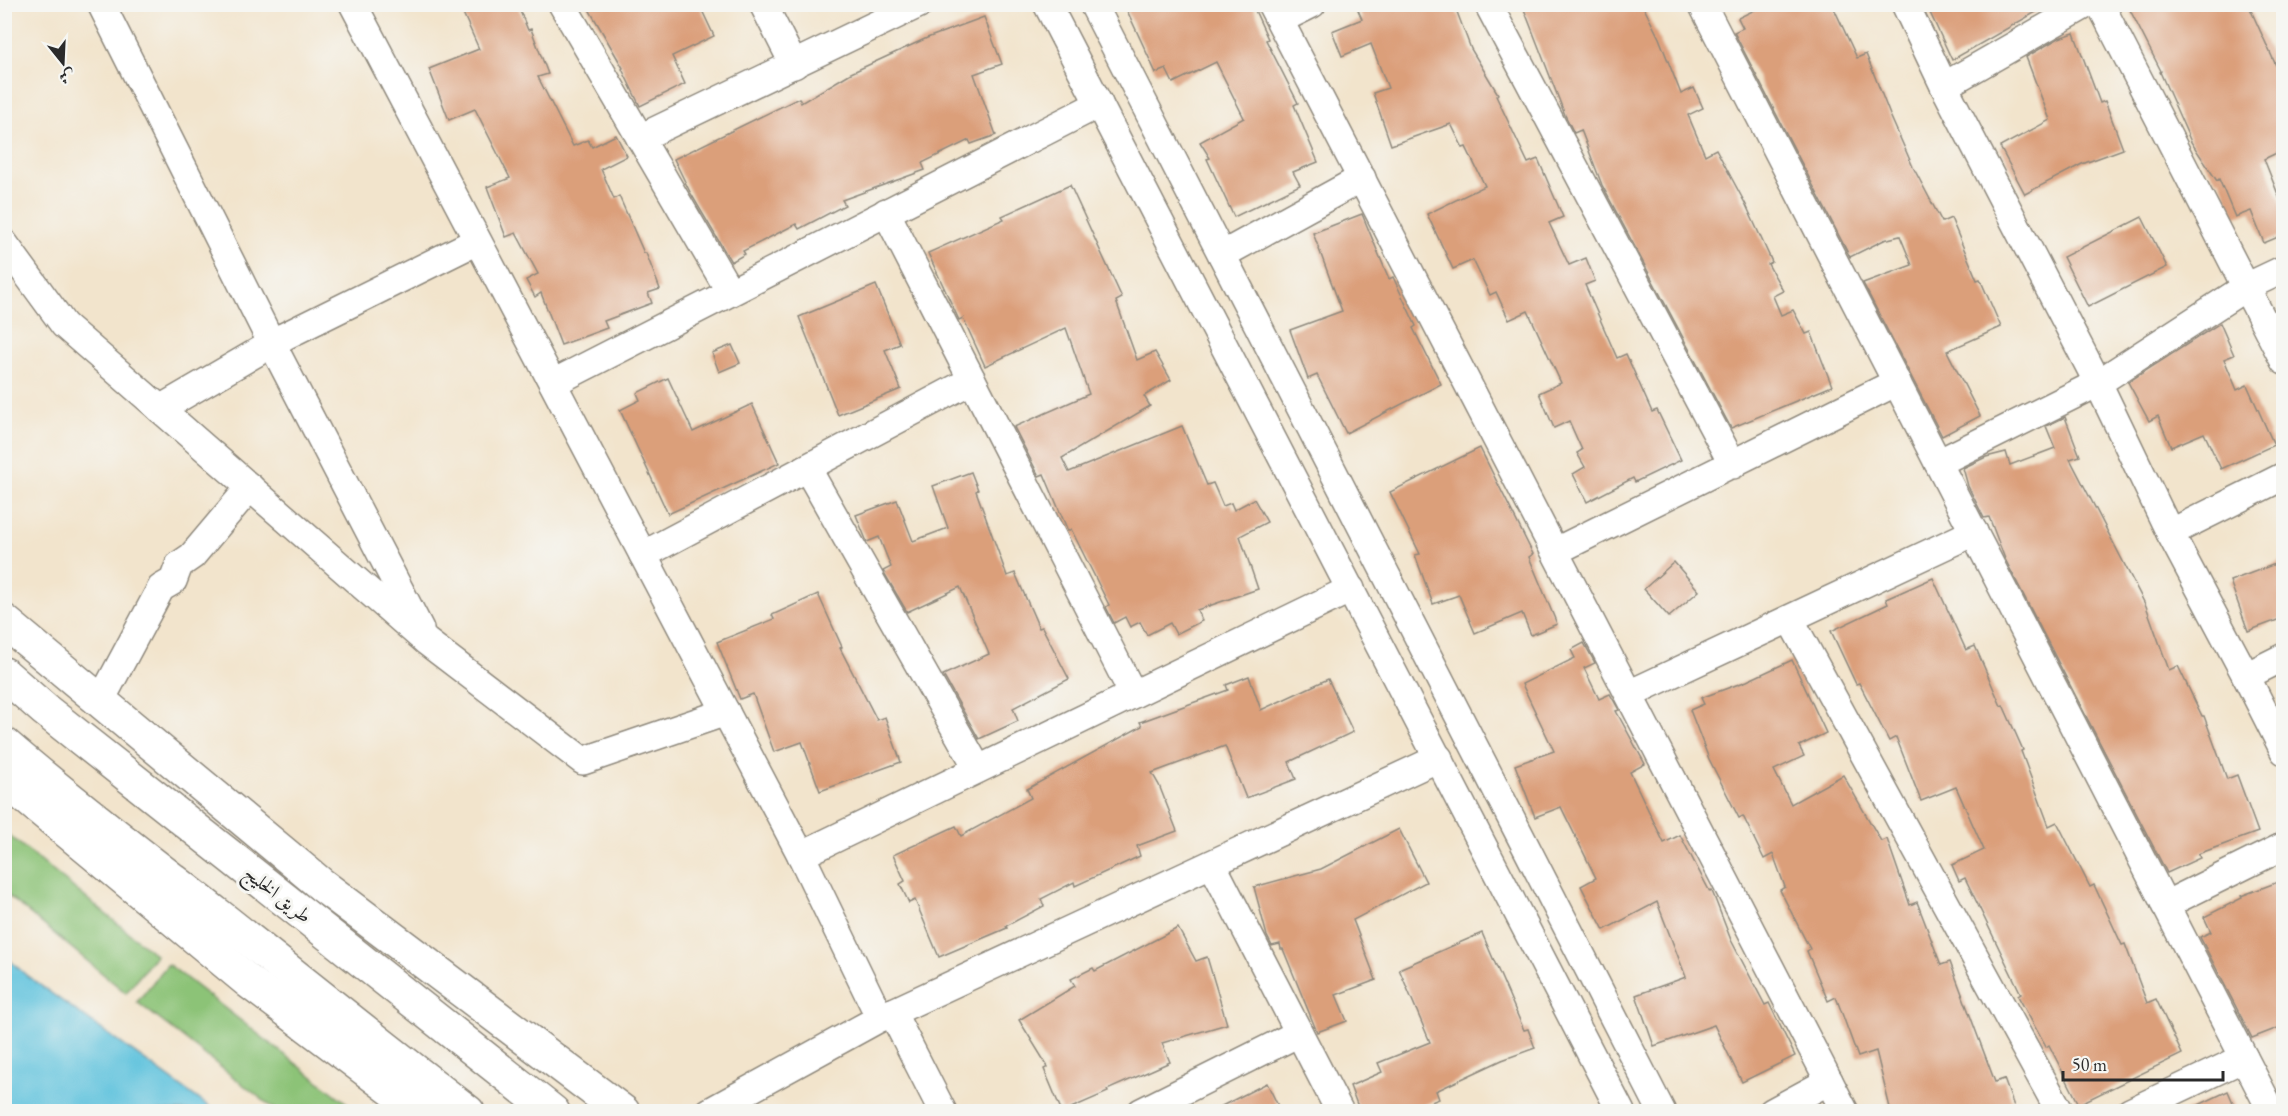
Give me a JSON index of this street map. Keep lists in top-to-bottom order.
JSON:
{
  "streets": {
    "main road": ["طريق الخليج"]
  },
  "scale_bar": "50 m",
  "north": "bottom"
}
